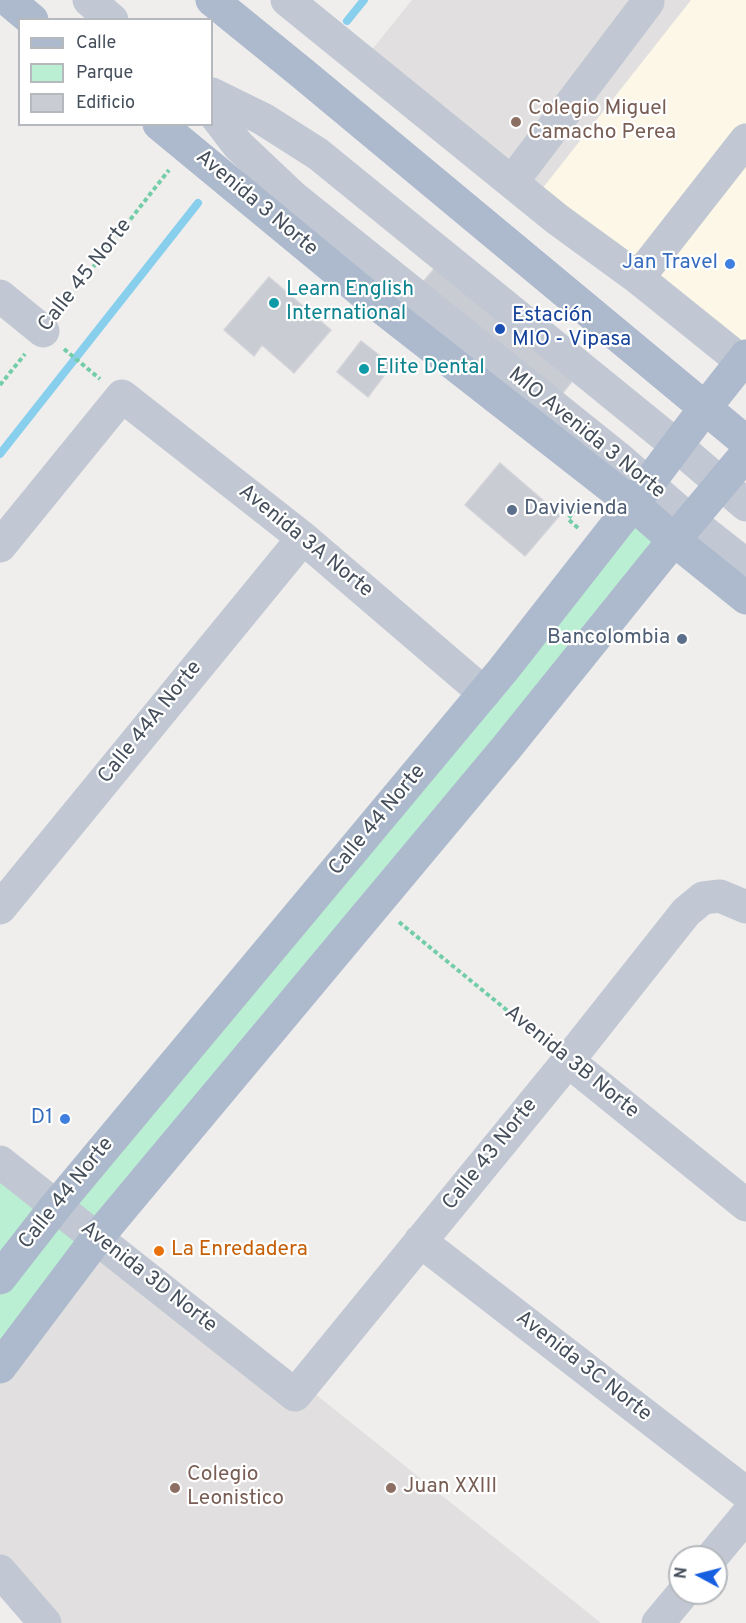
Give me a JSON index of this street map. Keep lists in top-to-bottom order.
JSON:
{
  "streets": {
    "main road": ["Avenida 3 Norte", "Calle 44 Norte"],
    "street": [
      "MIO Avenida 3 Norte",
      "Avenida 3A Norte",
      "Calle 44A Norte",
      "Avenida 3B Norte",
      "Calle 43 Norte",
      "Avenida 3D Norte",
      "Avenida 3C Norte"
    ],
    "path": ["Calle 45 Norte"]
  },
  "crossings": [
    ["Avenida 3 Norte", "MIO Avenida 3 Norte"],
    ["Avenida 3 Norte", "Calle 44 Norte"],
    ["MIO Avenida 3 Norte", "Calle 44 Norte"],
    ["Avenida 3A Norte", "Calle 44A Norte"],
    ["Avenida 3A Norte", "Calle 44 Norte"],
    ["Calle 44 Norte", "Avenida 3D Norte"],
    ["Avenida 3B Norte", "Calle 43 Norte"],
    ["Calle 43 Norte", "Avenida 3D Norte"],
    ["Calle 43 Norte", "Avenida 3C Norte"]
  ],
  "places": [
    "Colegio Miguel Camacho Perea",
    "Jan Travel",
    "Learn English International",
    "Estación MIO - Vipasa",
    "Elite Dental",
    "Davivienda",
    "Bancolombia",
    "D1",
    "La Enredadera",
    "Colegio Leonistico",
    "Juan XXIII"
  ],
  "legend": ["Calle", "Parque", "Edificio"],
  "north": "left"
}
